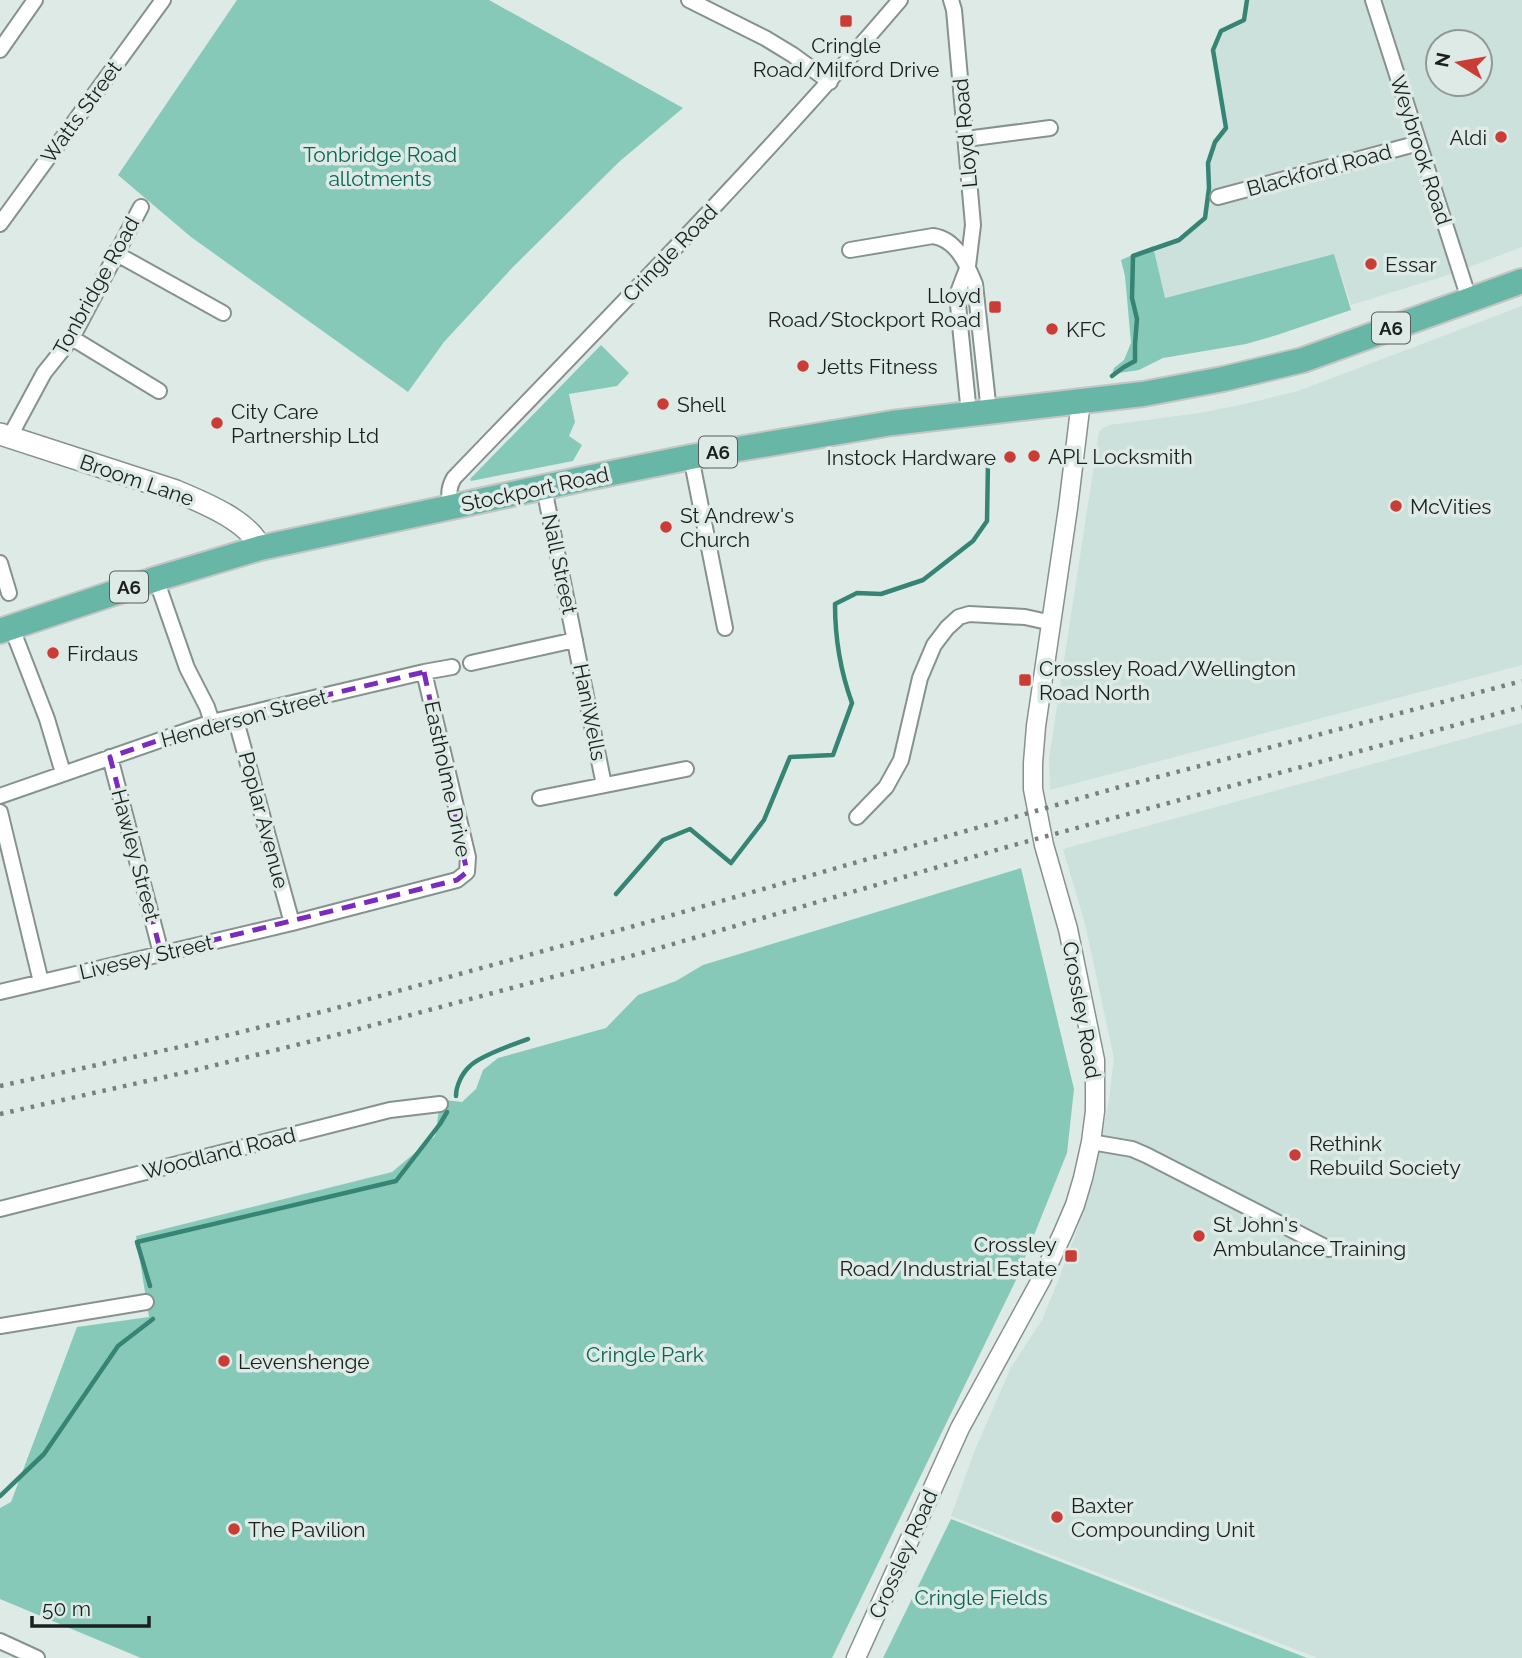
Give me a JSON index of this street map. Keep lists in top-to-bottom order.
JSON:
{
  "streets": {
    "highway": ["A6", "Stockport Road"],
    "main road": ["Broom Lane"],
    "street": [
      "Watts Street",
      "Lloyd Road",
      "Weybrook Road",
      "Blackford Road",
      "Cringle Road",
      "Tonbridge Road",
      "Nall Street",
      "HaniWells",
      "Henderson Street",
      "Eastholme Drive",
      "Poplar Avenue",
      "Hawley Street",
      "Livesey Street",
      "Crossley Road",
      "Woodland Road"
    ]
  },
  "crossings": [
    ["Lloyd Road", "Stockport Road"],
    ["Weybrook Road", "Blackford Road"],
    ["Weybrook Road", "A6"],
    ["Cringle Road", "Stockport Road"],
    ["Tonbridge Road", "Broom Lane"],
    ["A6", "Stockport Road"],
    ["A6", "Crossley Road"],
    ["Broom Lane", "Stockport Road"],
    ["Stockport Road", "Nall Street"],
    ["Stockport Road", "Crossley Road"],
    ["Nall Street", "HaniWells"],
    ["Henderson Street", "Eastholme Drive"],
    ["Henderson Street", "Poplar Avenue"],
    ["Henderson Street", "Hawley Street"],
    ["Eastholme Drive", "Poplar Avenue"],
    ["Eastholme Drive", "Livesey Street"],
    ["Poplar Avenue", "Livesey Street"],
    ["Hawley Street", "Livesey Street"]
  ],
  "parks": ["Tonbridge Road allotments", "Cringle Park", "Cringle Fields"],
  "places": {
    "transit": [
      "Cringle Road/Milford Drive",
      "Lloyd Road/Stockport Road",
      "Crossley Road/Wellington Road North",
      "Crossley Road/Industrial Estate"
    ],
    "other": [
      "Aldi",
      "Essar",
      "KFC",
      "Jetts Fitness",
      "Shell",
      "City Care Partnership Ltd",
      "APL Locksmith",
      "Instock Hardware",
      "McVities",
      "St Andrew's Church",
      "Firdaus",
      "Rethink Rebuild Society",
      "St John's Ambulance Training",
      "Levenshenge",
      "Baxter Compounding Unit",
      "The Pavilion"
    ]
  },
  "scale_bar": "50 m",
  "north": "left"
}
